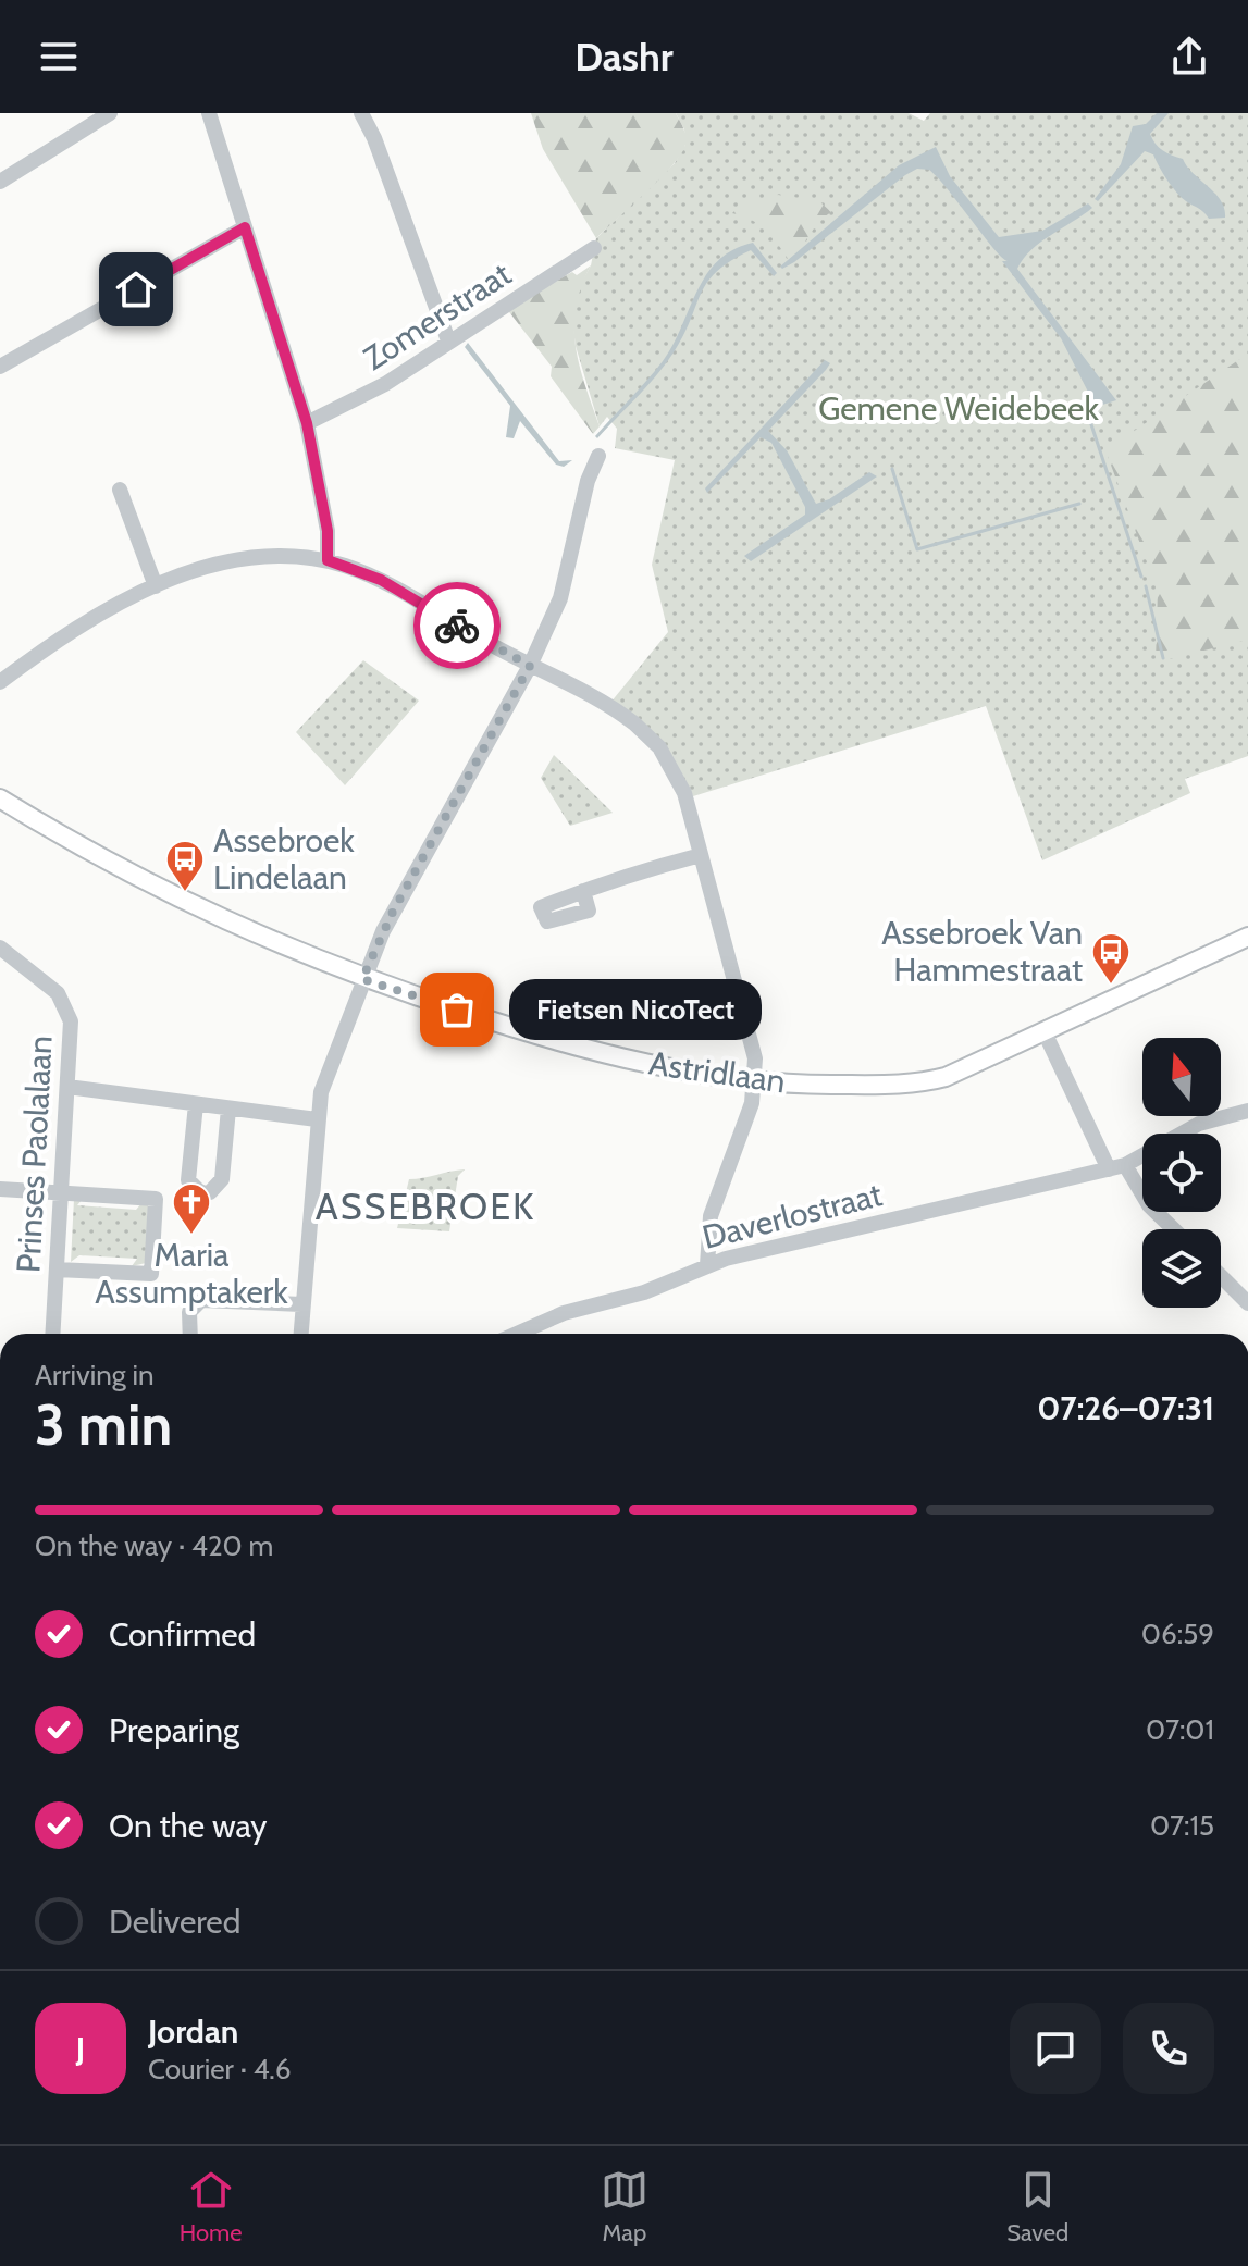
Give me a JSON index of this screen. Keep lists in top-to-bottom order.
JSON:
{
  "streets": {
    "main road": ["Astridlaan"],
    "street": ["Zomerstraat", "Prinses Paolalaan", "Daverlostraat"]
  },
  "districts": ["ASSEBROEK"],
  "parks": ["Gemene Weidebeek"],
  "places": {
    "bus stop": ["Assebroek Lindelaan", "Assebroek Van Hammestraat"],
    "other": ["Fietsen NicoTect"],
    "church": ["Maria Assumptakerk"]
  },
  "north": "top",
  "page": {
    "header": "Dashr",
    "bubble": "Fietsen NicoTect",
    "heading": ["3 min", "Arriving in", "07:26–07:31"],
    "panel": ["Jordan", "Courier · 4.6"],
    "bar": "On the way · 420 m",
    "list": [
      ["Confirmed", "06:59"],
      ["Preparing", "07:01"],
      ["On the way", "07:15"],
      "Delivered"
    ],
    "round": "J",
    "tabs": ["Home", "Map", "Saved"]
  }
}
